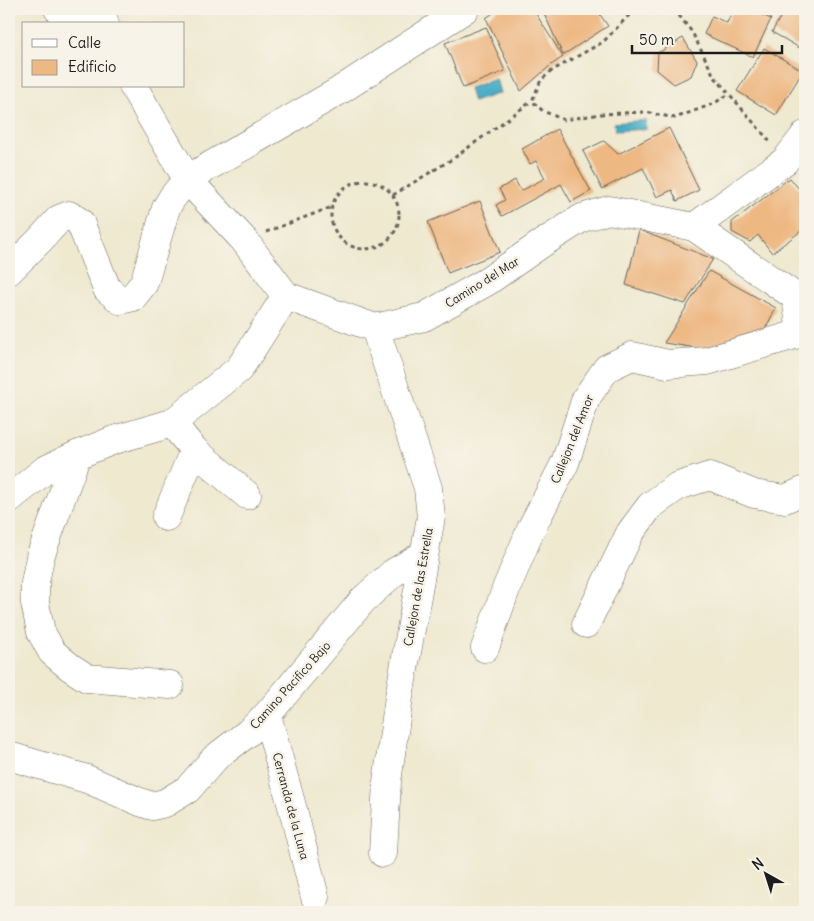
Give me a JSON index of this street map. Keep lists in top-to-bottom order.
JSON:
{
  "streets": {
    "street": [
      "Camino del Mar",
      "Callejon del Amor",
      "Callejon de las Estrella",
      "Camino Pacifico Bajo",
      "Cerranda de la Luna"
    ]
  },
  "crossings": [
    ["Camino del Mar", "Callejon del Amor"],
    ["Camino del Mar", "Callejon de las Estrella"],
    ["Callejon de las Estrella", "Camino Pacifico Bajo"],
    ["Camino Pacifico Bajo", "Cerranda de la Luna"]
  ],
  "legend": ["Calle", "Edificio"],
  "scale_bar": "50 m",
  "north": "top left"
}
